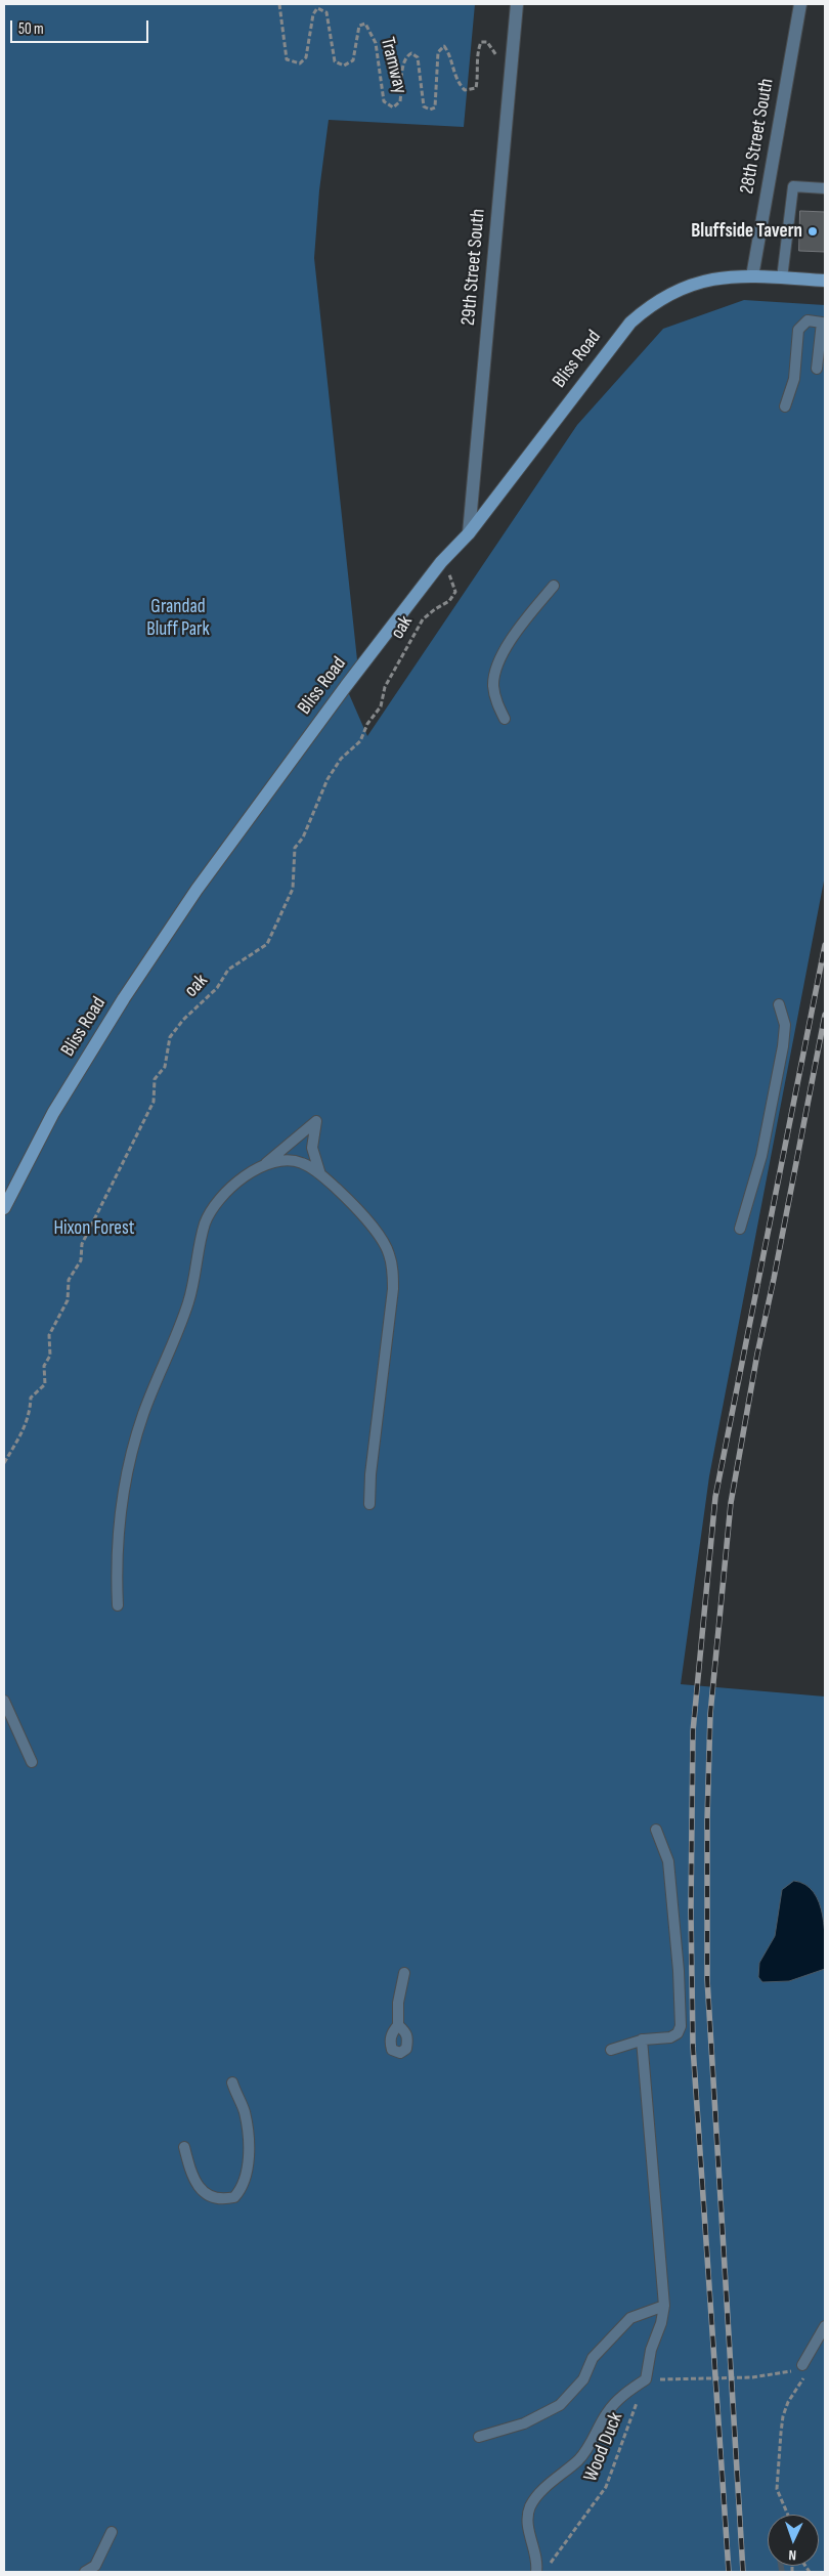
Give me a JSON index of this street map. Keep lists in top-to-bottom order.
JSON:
{
  "streets": {
    "street": ["28th Street South", "29th Street South", "Bliss Road"],
    "path": ["Tramway", "oak", "Wood Duck"]
  },
  "crossings": [
    ["Tramway", "29th Street South"],
    ["28th Street South", "Bliss Road"],
    ["29th Street South", "Bliss Road"],
    ["Bliss Road", "oak"]
  ],
  "parks": ["Grandad Bluff Park", "Hixon Forest"],
  "places": ["Bluffside Tavern"],
  "scale_bar": "50 m",
  "north": "bottom"
}
